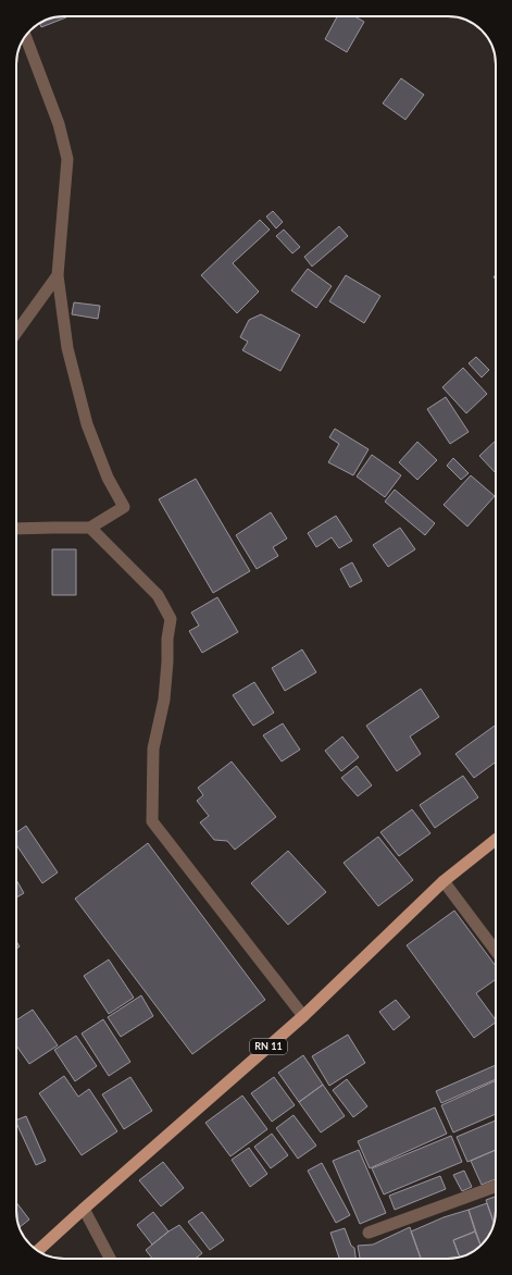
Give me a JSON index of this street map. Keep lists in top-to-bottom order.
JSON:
{
  "streets": {
    "main road": ["RN 11"]
  }
}
